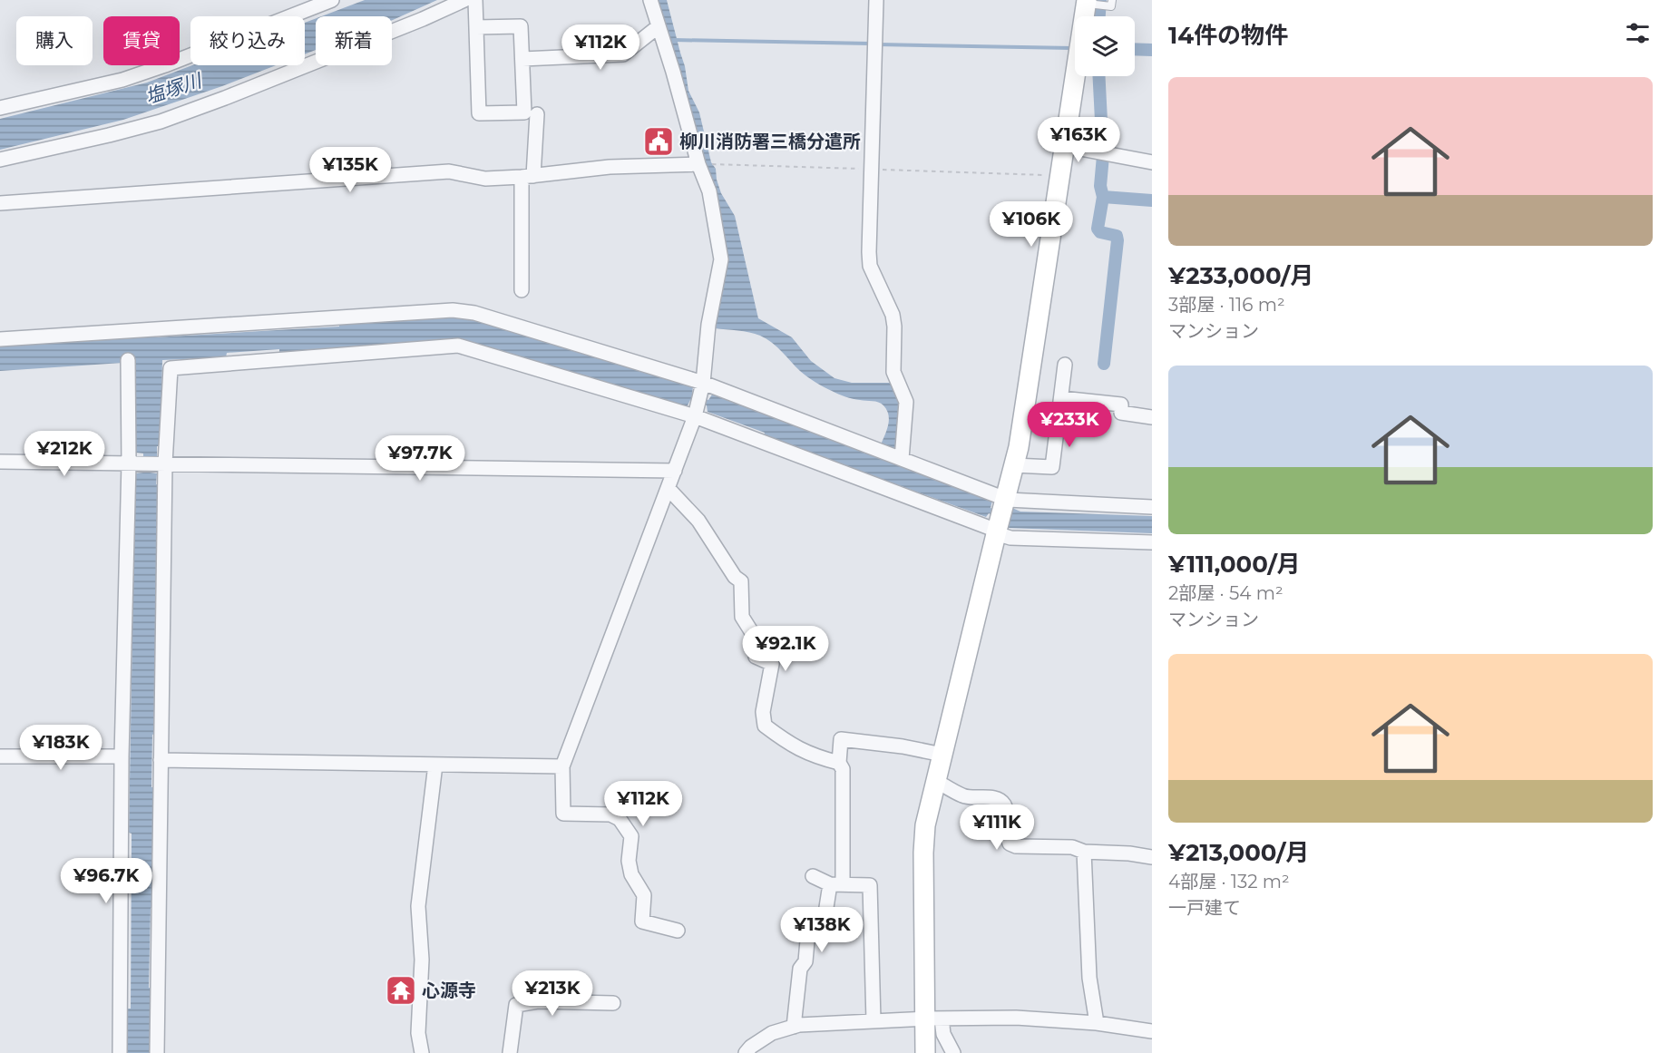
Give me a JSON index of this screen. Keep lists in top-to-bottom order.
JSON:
{
  "water": ["塩塚川"],
  "places": {
    "public building": ["柳川消防署三橋分遣所"],
    "temple": ["心源寺"]
  },
  "page": {
    "heading": "14件の物件",
    "chip": [
      "購入",
      "賃貸",
      "絞り込み",
      "新着"
    ],
    "price": [
      "¥112K",
      "¥163K",
      "¥135K",
      "¥106K",
      "¥233K",
      "¥212K",
      "¥97.7K",
      "¥92.1K",
      "¥183K",
      "¥112K",
      "¥111K",
      "¥96.7K",
      "¥138K",
      "¥213K"
    ],
    "list": [
      {
        "name": "¥233,000/月",
        "note": "3部屋 · 116 m² · マンション"
      },
      {
        "name": "¥111,000/月",
        "note": "2部屋 · 54 m² · マンション"
      },
      {
        "name": "¥213,000/月",
        "note": "4部屋 · 132 m² · 一戸建て"
      }
    ]
  }
}
